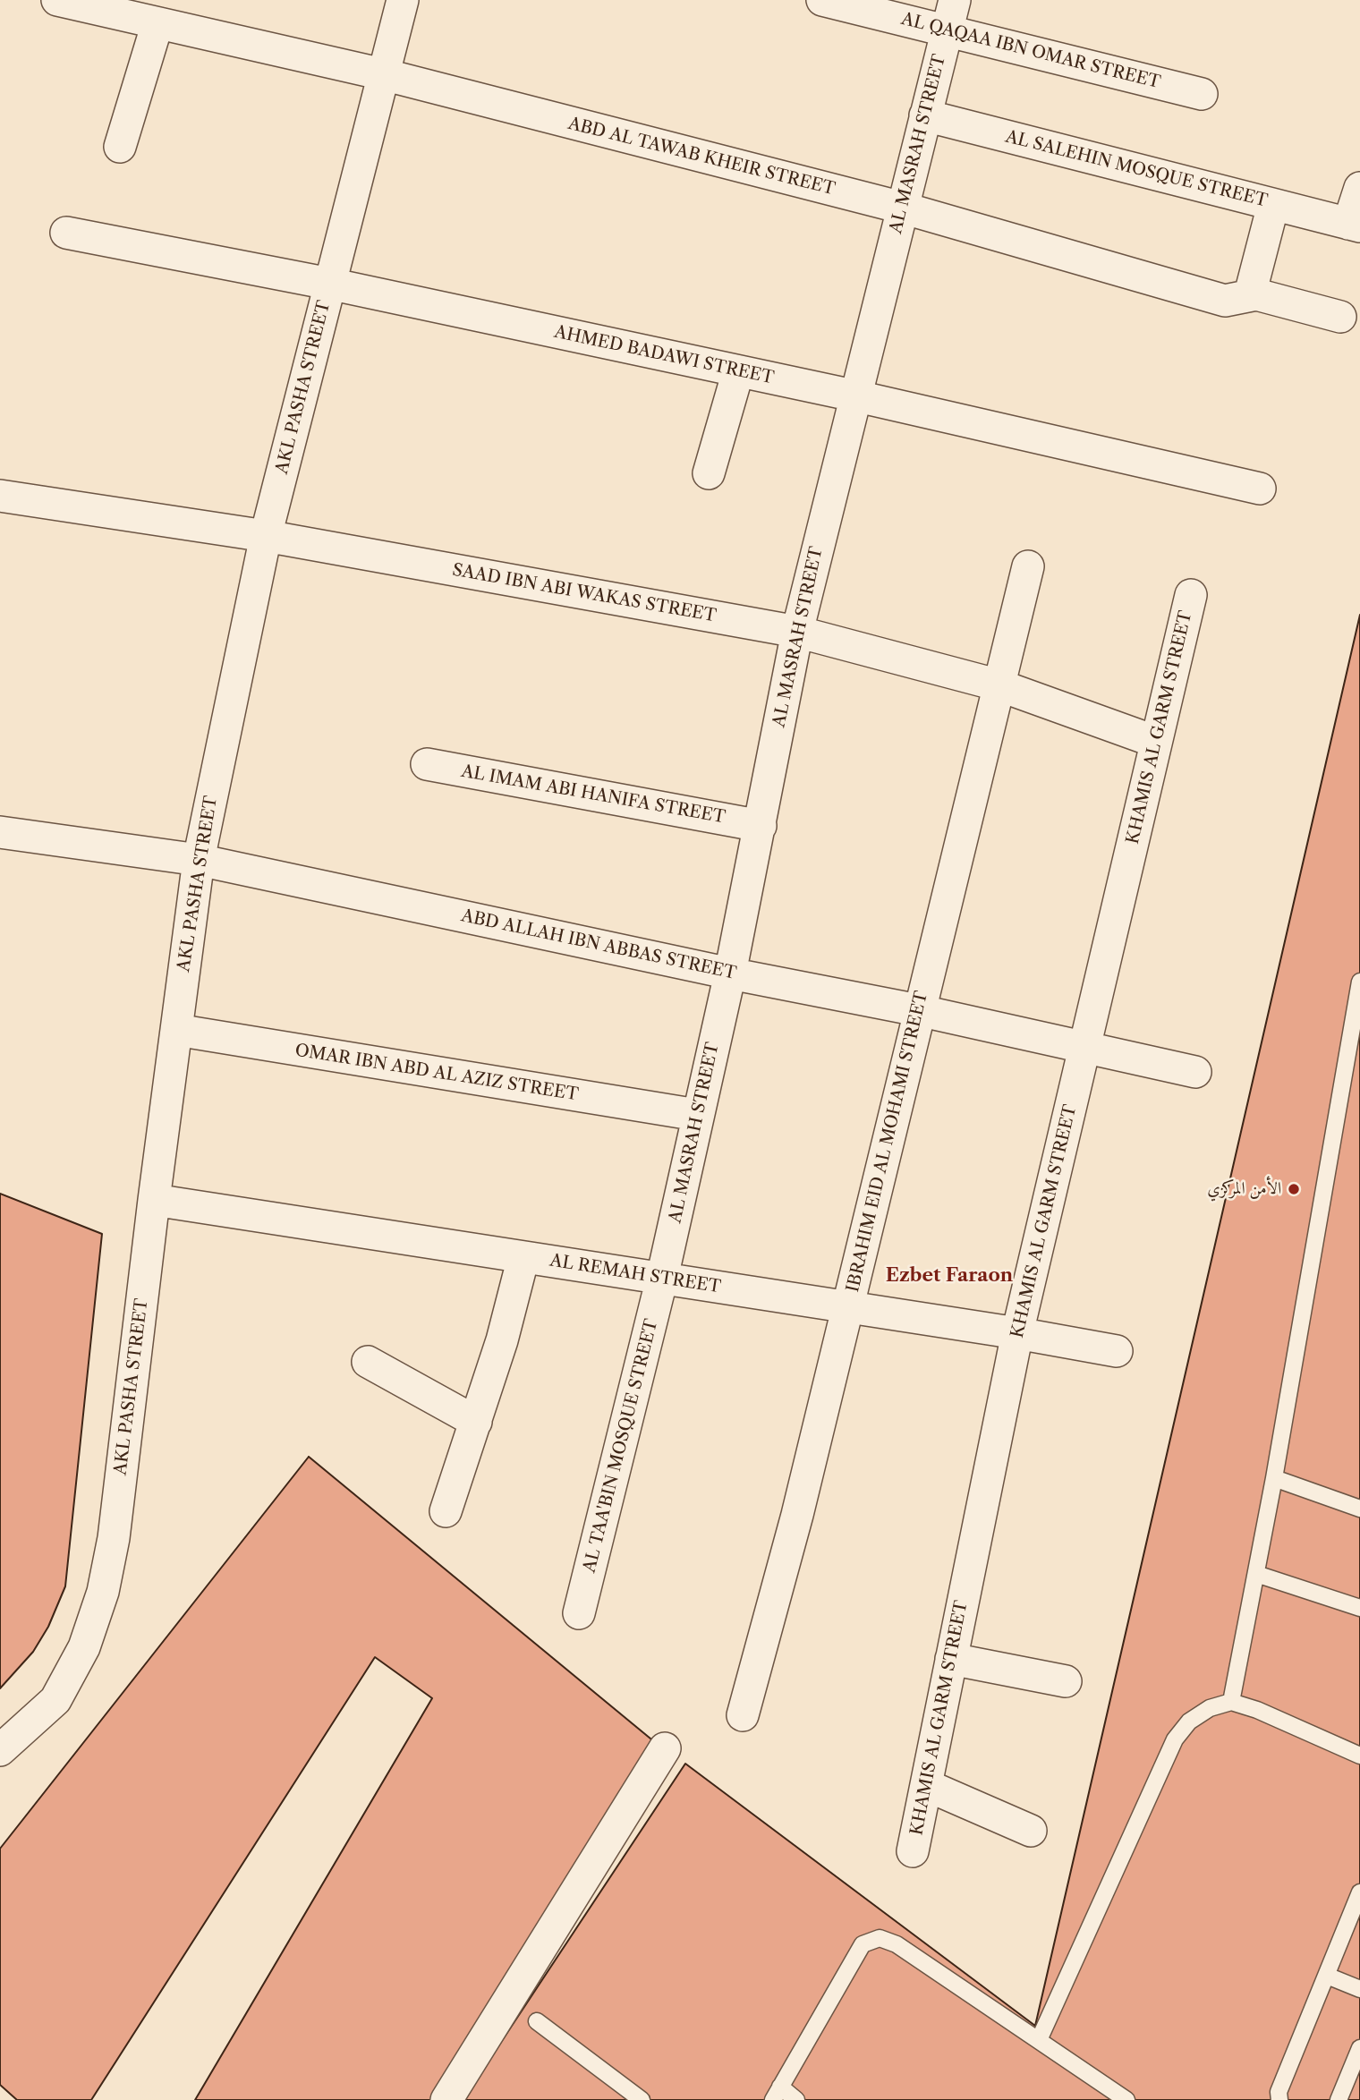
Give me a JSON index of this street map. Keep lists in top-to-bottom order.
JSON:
{
  "streets": {
    "street": [
      "AL QAQAA IBN OMAR STREET",
      "AL MASRAH STREET",
      "ABD AL TAWAB KHEIR STREET",
      "AL SALEHIN MOSQUE STREET",
      "AHMED BADAWI STREET",
      "AKL PASHA STREET",
      "SAAD IBN ABI WAKAS STREET",
      "KHAMIS AL GARM STREET",
      "AL IMAM ABI HANIFA STREET",
      "ABD ALLAH IBN ABBAS STREET",
      "OMAR IBN ABD AL AZIZ STREET",
      "IBRAHIM EID AL MOHAMI STREET",
      "AL REMAH STREET",
      "AL TAA'BIN MOSQUE STREET"
    ]
  },
  "crossings": [
    ["AL QAQAA IBN OMAR STREET", "AL MASRAH STREET"],
    ["AL MASRAH STREET", "ABD AL TAWAB KHEIR STREET"],
    ["AL MASRAH STREET", "AL SALEHIN MOSQUE STREET"],
    ["AL MASRAH STREET", "AHMED BADAWI STREET"],
    ["AL MASRAH STREET", "SAAD IBN ABI WAKAS STREET"],
    ["AL MASRAH STREET", "AL IMAM ABI HANIFA STREET"],
    ["AL MASRAH STREET", "ABD ALLAH IBN ABBAS STREET"],
    ["AL MASRAH STREET", "OMAR IBN ABD AL AZIZ STREET"],
    ["AL MASRAH STREET", "AL REMAH STREET"],
    ["AL MASRAH STREET", "AL TAA'BIN MOSQUE STREET"],
    ["ABD AL TAWAB KHEIR STREET", "AKL PASHA STREET"],
    ["AHMED BADAWI STREET", "AKL PASHA STREET"],
    ["AKL PASHA STREET", "SAAD IBN ABI WAKAS STREET"],
    ["AKL PASHA STREET", "ABD ALLAH IBN ABBAS STREET"],
    ["AKL PASHA STREET", "OMAR IBN ABD AL AZIZ STREET"],
    ["AKL PASHA STREET", "AL REMAH STREET"],
    ["SAAD IBN ABI WAKAS STREET", "KHAMIS AL GARM STREET"],
    ["SAAD IBN ABI WAKAS STREET", "IBRAHIM EID AL MOHAMI STREET"],
    ["KHAMIS AL GARM STREET", "ABD ALLAH IBN ABBAS STREET"],
    ["KHAMIS AL GARM STREET", "AL REMAH STREET"],
    ["ABD ALLAH IBN ABBAS STREET", "IBRAHIM EID AL MOHAMI STREET"],
    ["IBRAHIM EID AL MOHAMI STREET", "AL REMAH STREET"],
    ["AL REMAH STREET", "AL TAA'BIN MOSQUE STREET"]
  ],
  "districts": ["Ezbet Faraon"],
  "places": ["الأمن المركزي"]
}
